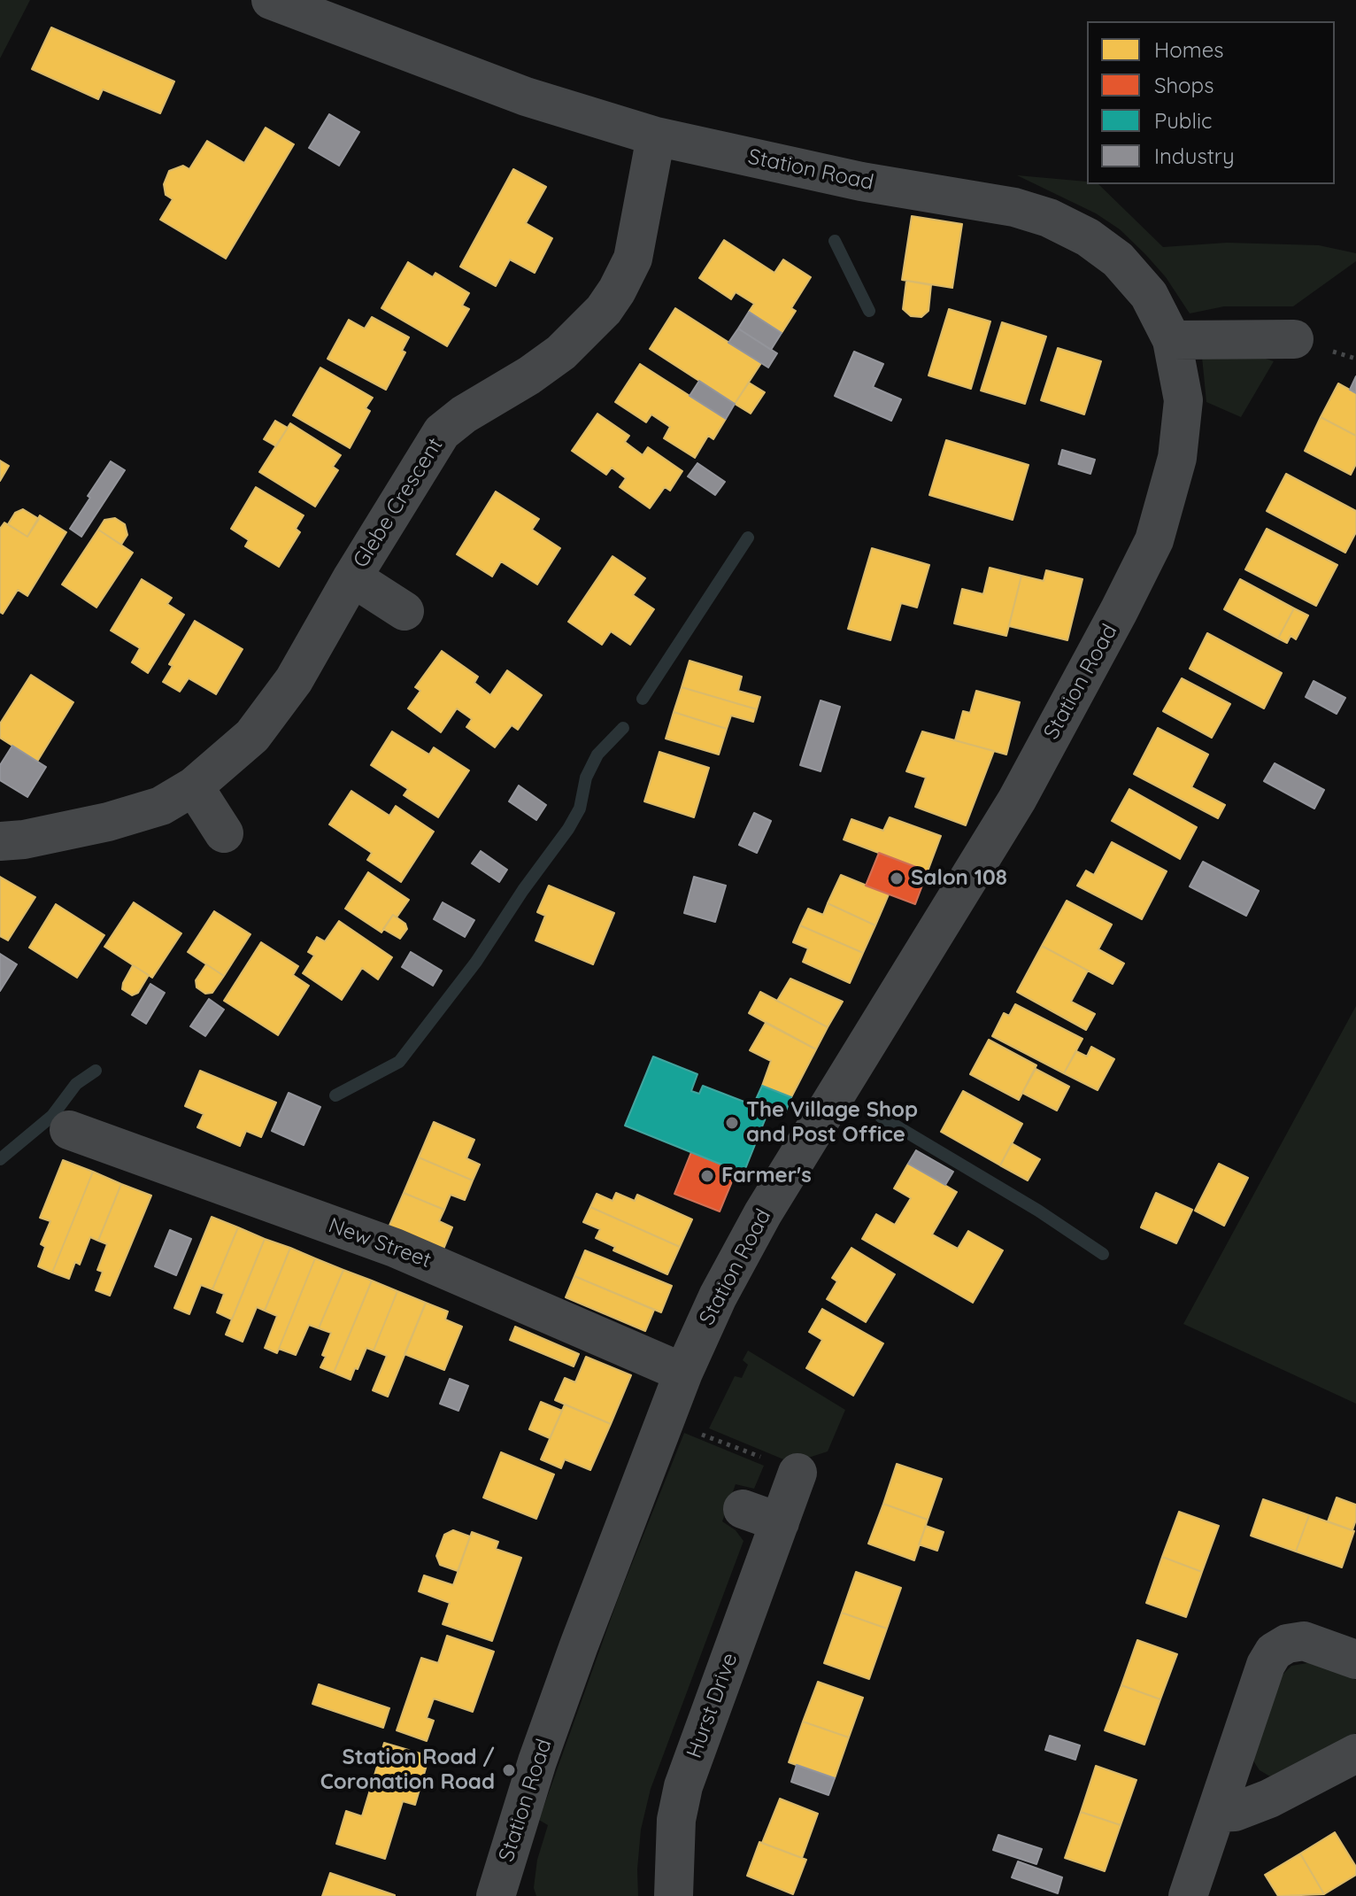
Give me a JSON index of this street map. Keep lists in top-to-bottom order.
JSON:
{
  "streets": {
    "street": [
      "Station Road",
      "Glebe Crescent",
      "New Street",
      "Hurst Drive"
    ]
  },
  "crossings": [
    ["Station Road", "Glebe Crescent"],
    ["Station Road", "New Street"]
  ],
  "places": [
    "Salon 108",
    "The Village Shop and Post Office",
    "Farmer's",
    "Station Road / Coronation Road"
  ],
  "legend": [
    "Homes",
    "Shops",
    "Public",
    "Industry"
  ]
}
